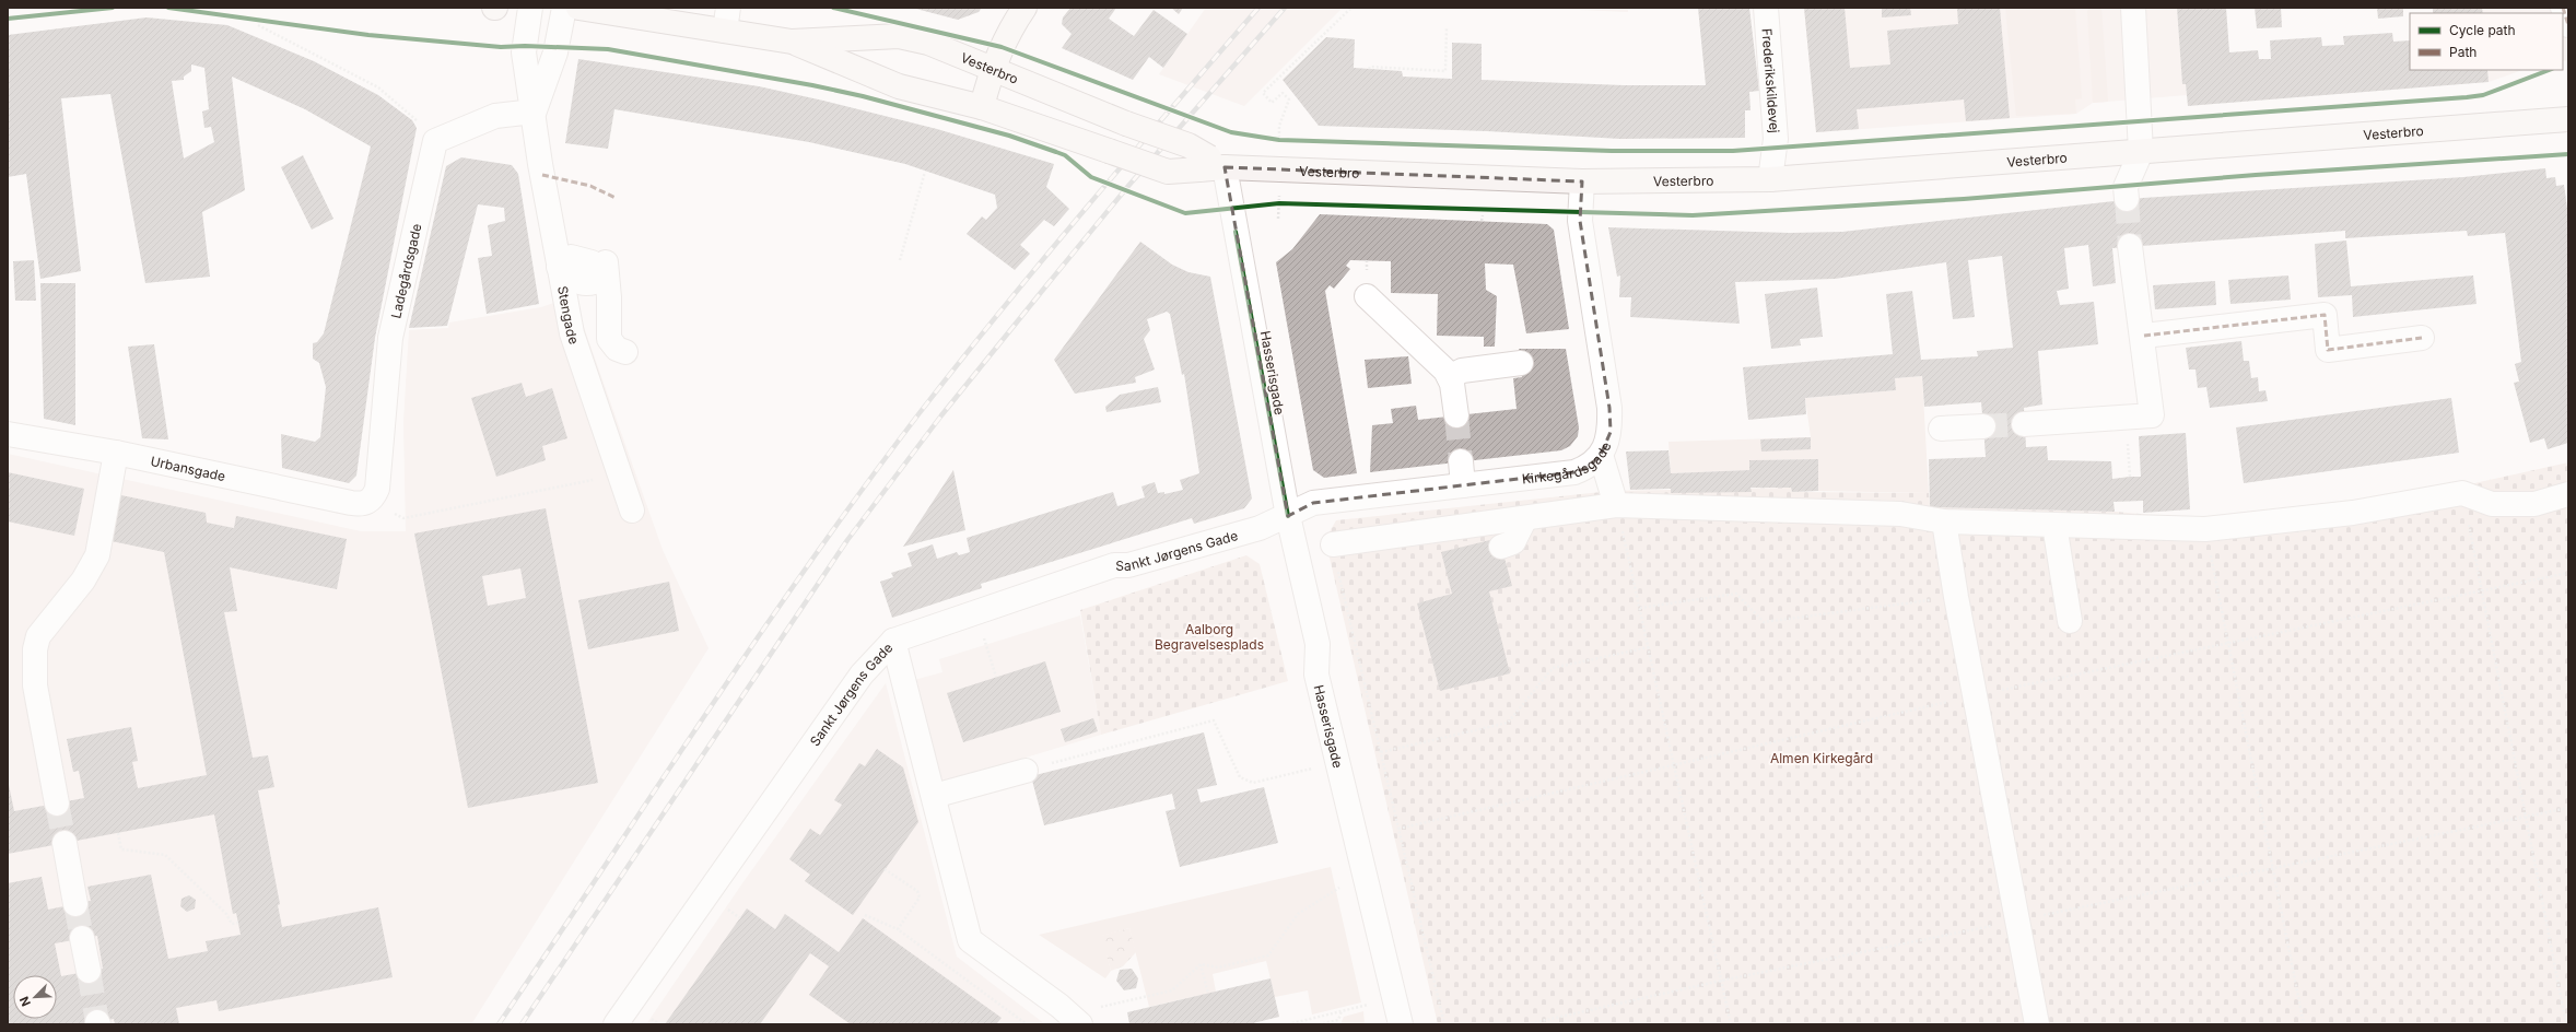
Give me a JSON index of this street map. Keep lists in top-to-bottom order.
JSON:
{
  "streets": {
    "main road": ["Vesterbro"],
    "street": [
      "Frederikskildevej",
      "Ladegårdsgade",
      "Stengade",
      "Hasserisgade",
      "Kirkegårdsgade",
      "Urbansgade",
      "Sankt Jørgens Gade"
    ]
  },
  "crossings": [
    ["Vesterbro", "Frederikskildevej"],
    ["Vesterbro", "Hasserisgade"],
    ["Vesterbro", "Kirkegårdsgade"],
    ["Ladegårdsgade", "Urbansgade"],
    ["Hasserisgade", "Kirkegårdsgade"],
    ["Hasserisgade", "Sankt Jørgens Gade"],
    ["Kirkegårdsgade", "Sankt Jørgens Gade"]
  ],
  "parks": ["Aalborg Begravelsesplads", "Almen Kirkegård"],
  "legend": ["Cycle path", "Path"],
  "north": "bottom left"
}
